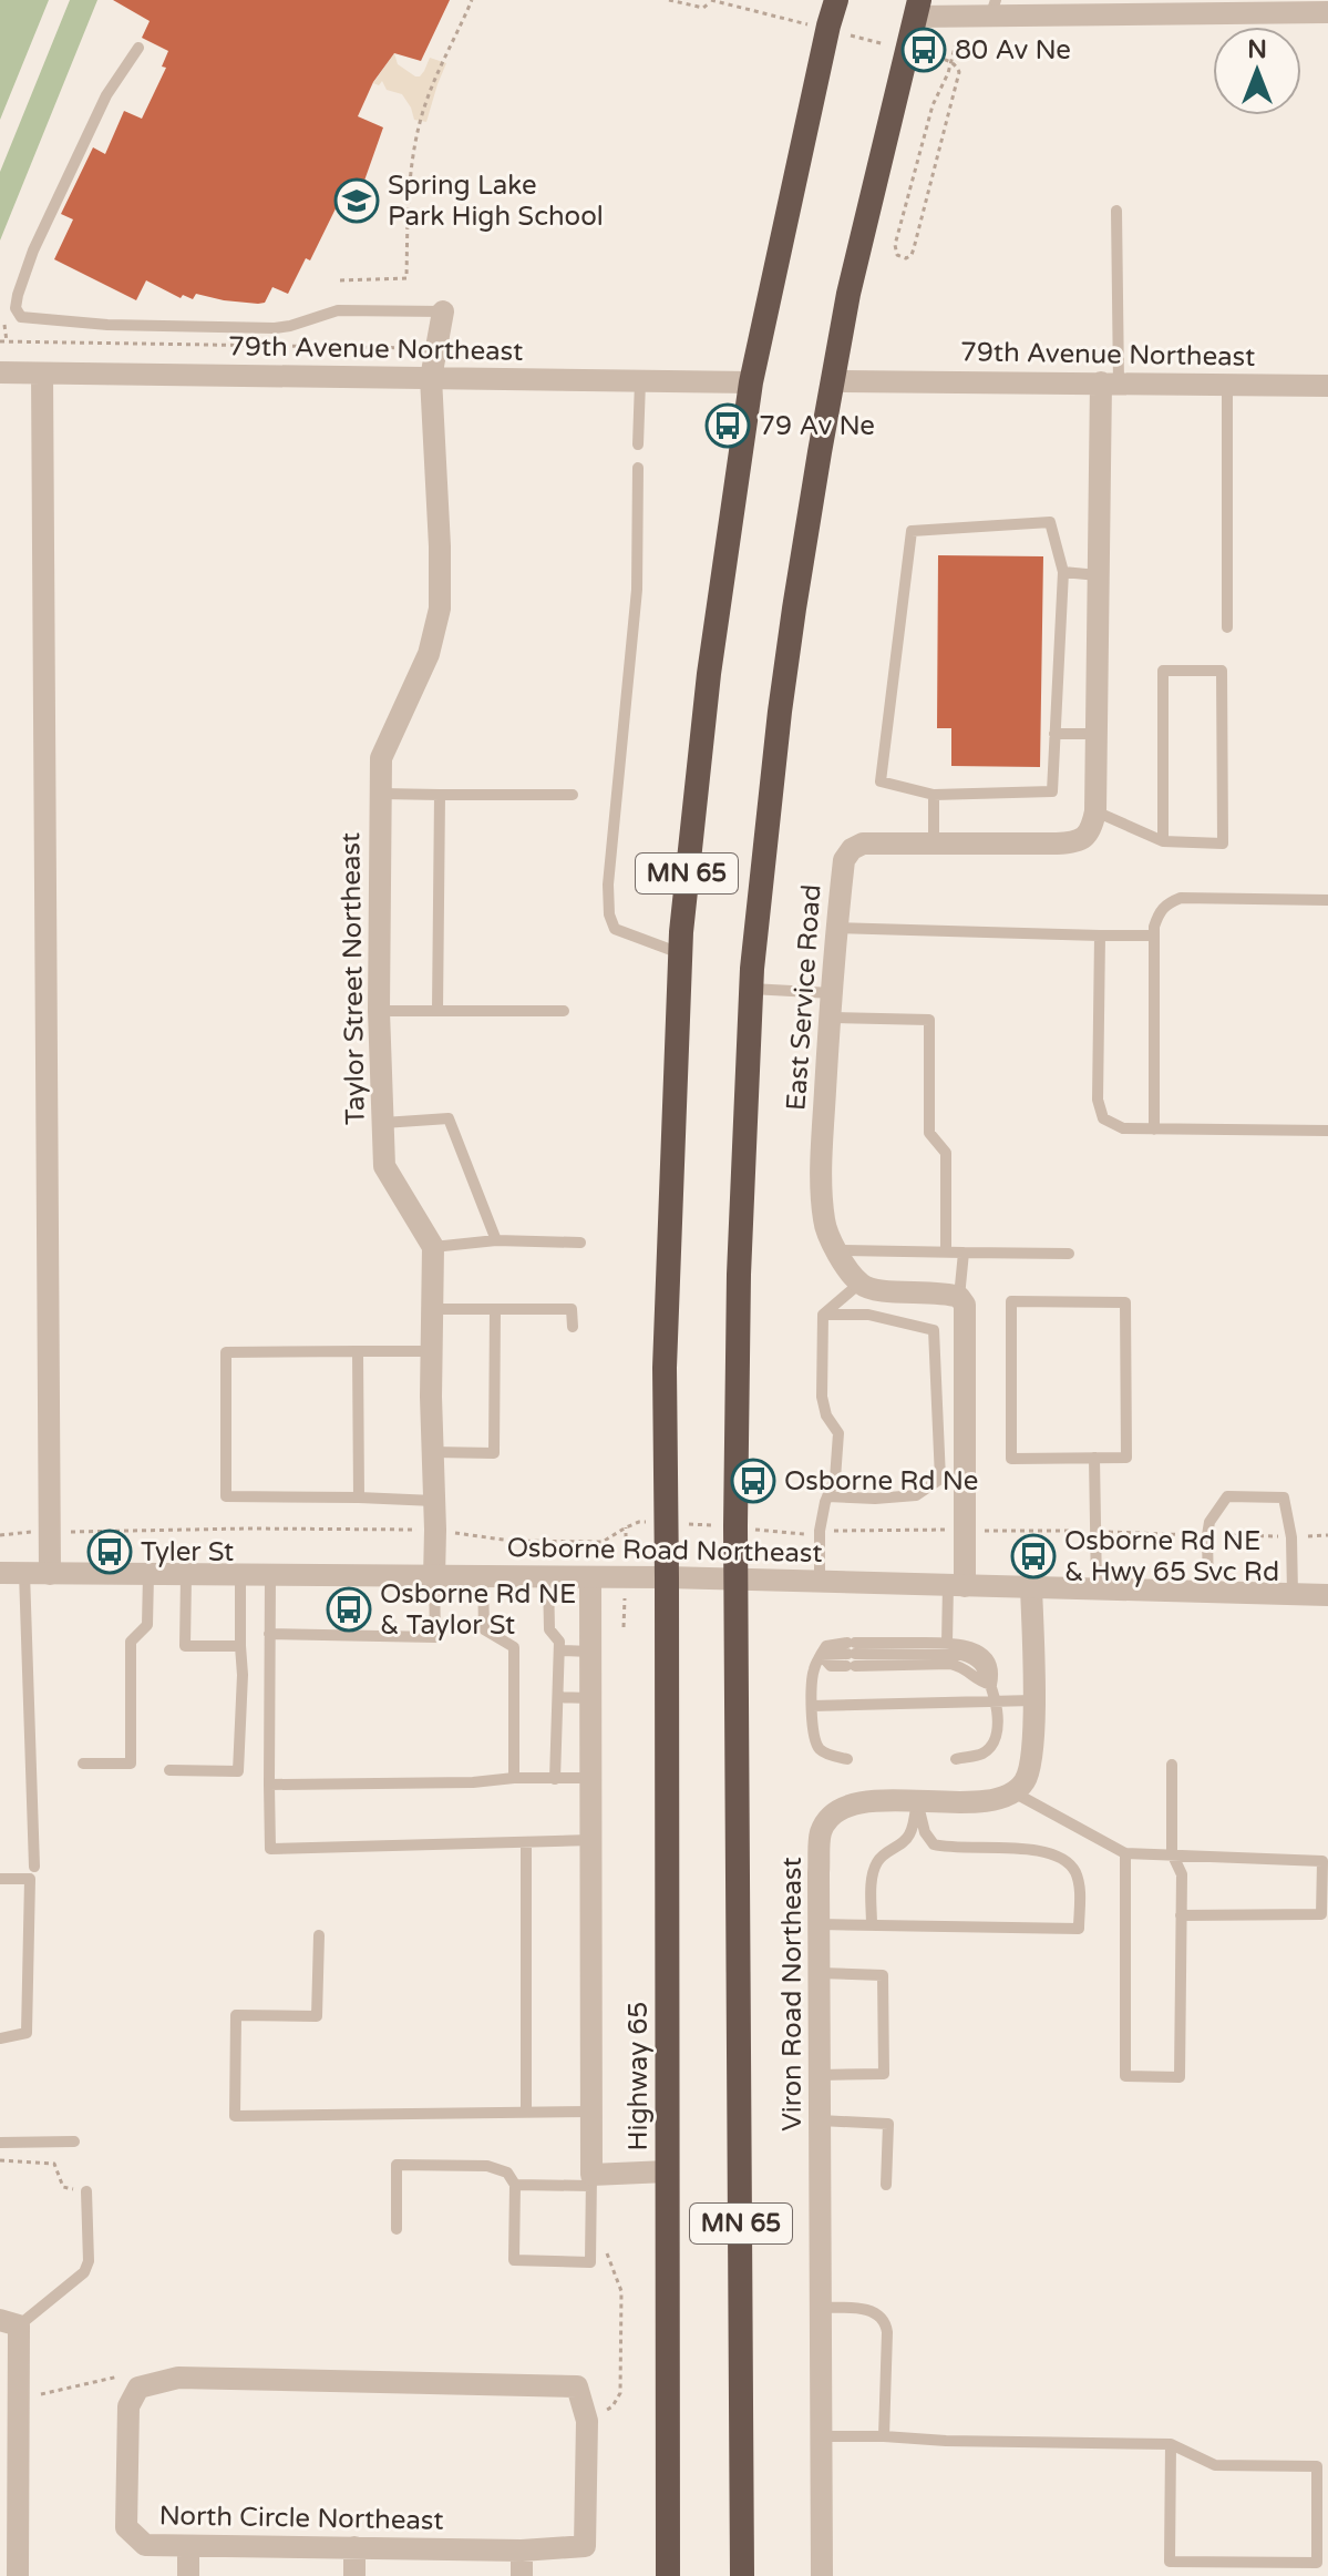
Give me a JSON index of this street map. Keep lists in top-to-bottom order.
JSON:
{
  "streets": {
    "highway": ["MN 65", "Highway 65"],
    "street": [
      "79th Avenue Northeast",
      "Taylor Street Northeast",
      "East Service Road",
      "Osborne Road Northeast",
      "Viron Road Northeast",
      "North Circle Northeast"
    ]
  },
  "crossings": [
    ["79th Avenue Northeast", "MN 65"],
    ["79th Avenue Northeast", "Taylor Street Northeast"],
    ["MN 65", "Osborne Road Northeast"],
    ["MN 65", "Highway 65"],
    ["Osborne Road Northeast", "Highway 65"]
  ],
  "places": {
    "bus stop": [
      "80 Av Ne",
      "79 Av Ne",
      "Osborne Rd Ne",
      "Tyler St",
      "Osborne Rd NE & Hwy 65 Svc Rd",
      "Osborne Rd NE & Taylor St"
    ],
    "school or university": ["Spring Lake Park High School"]
  },
  "north": "top"
}
